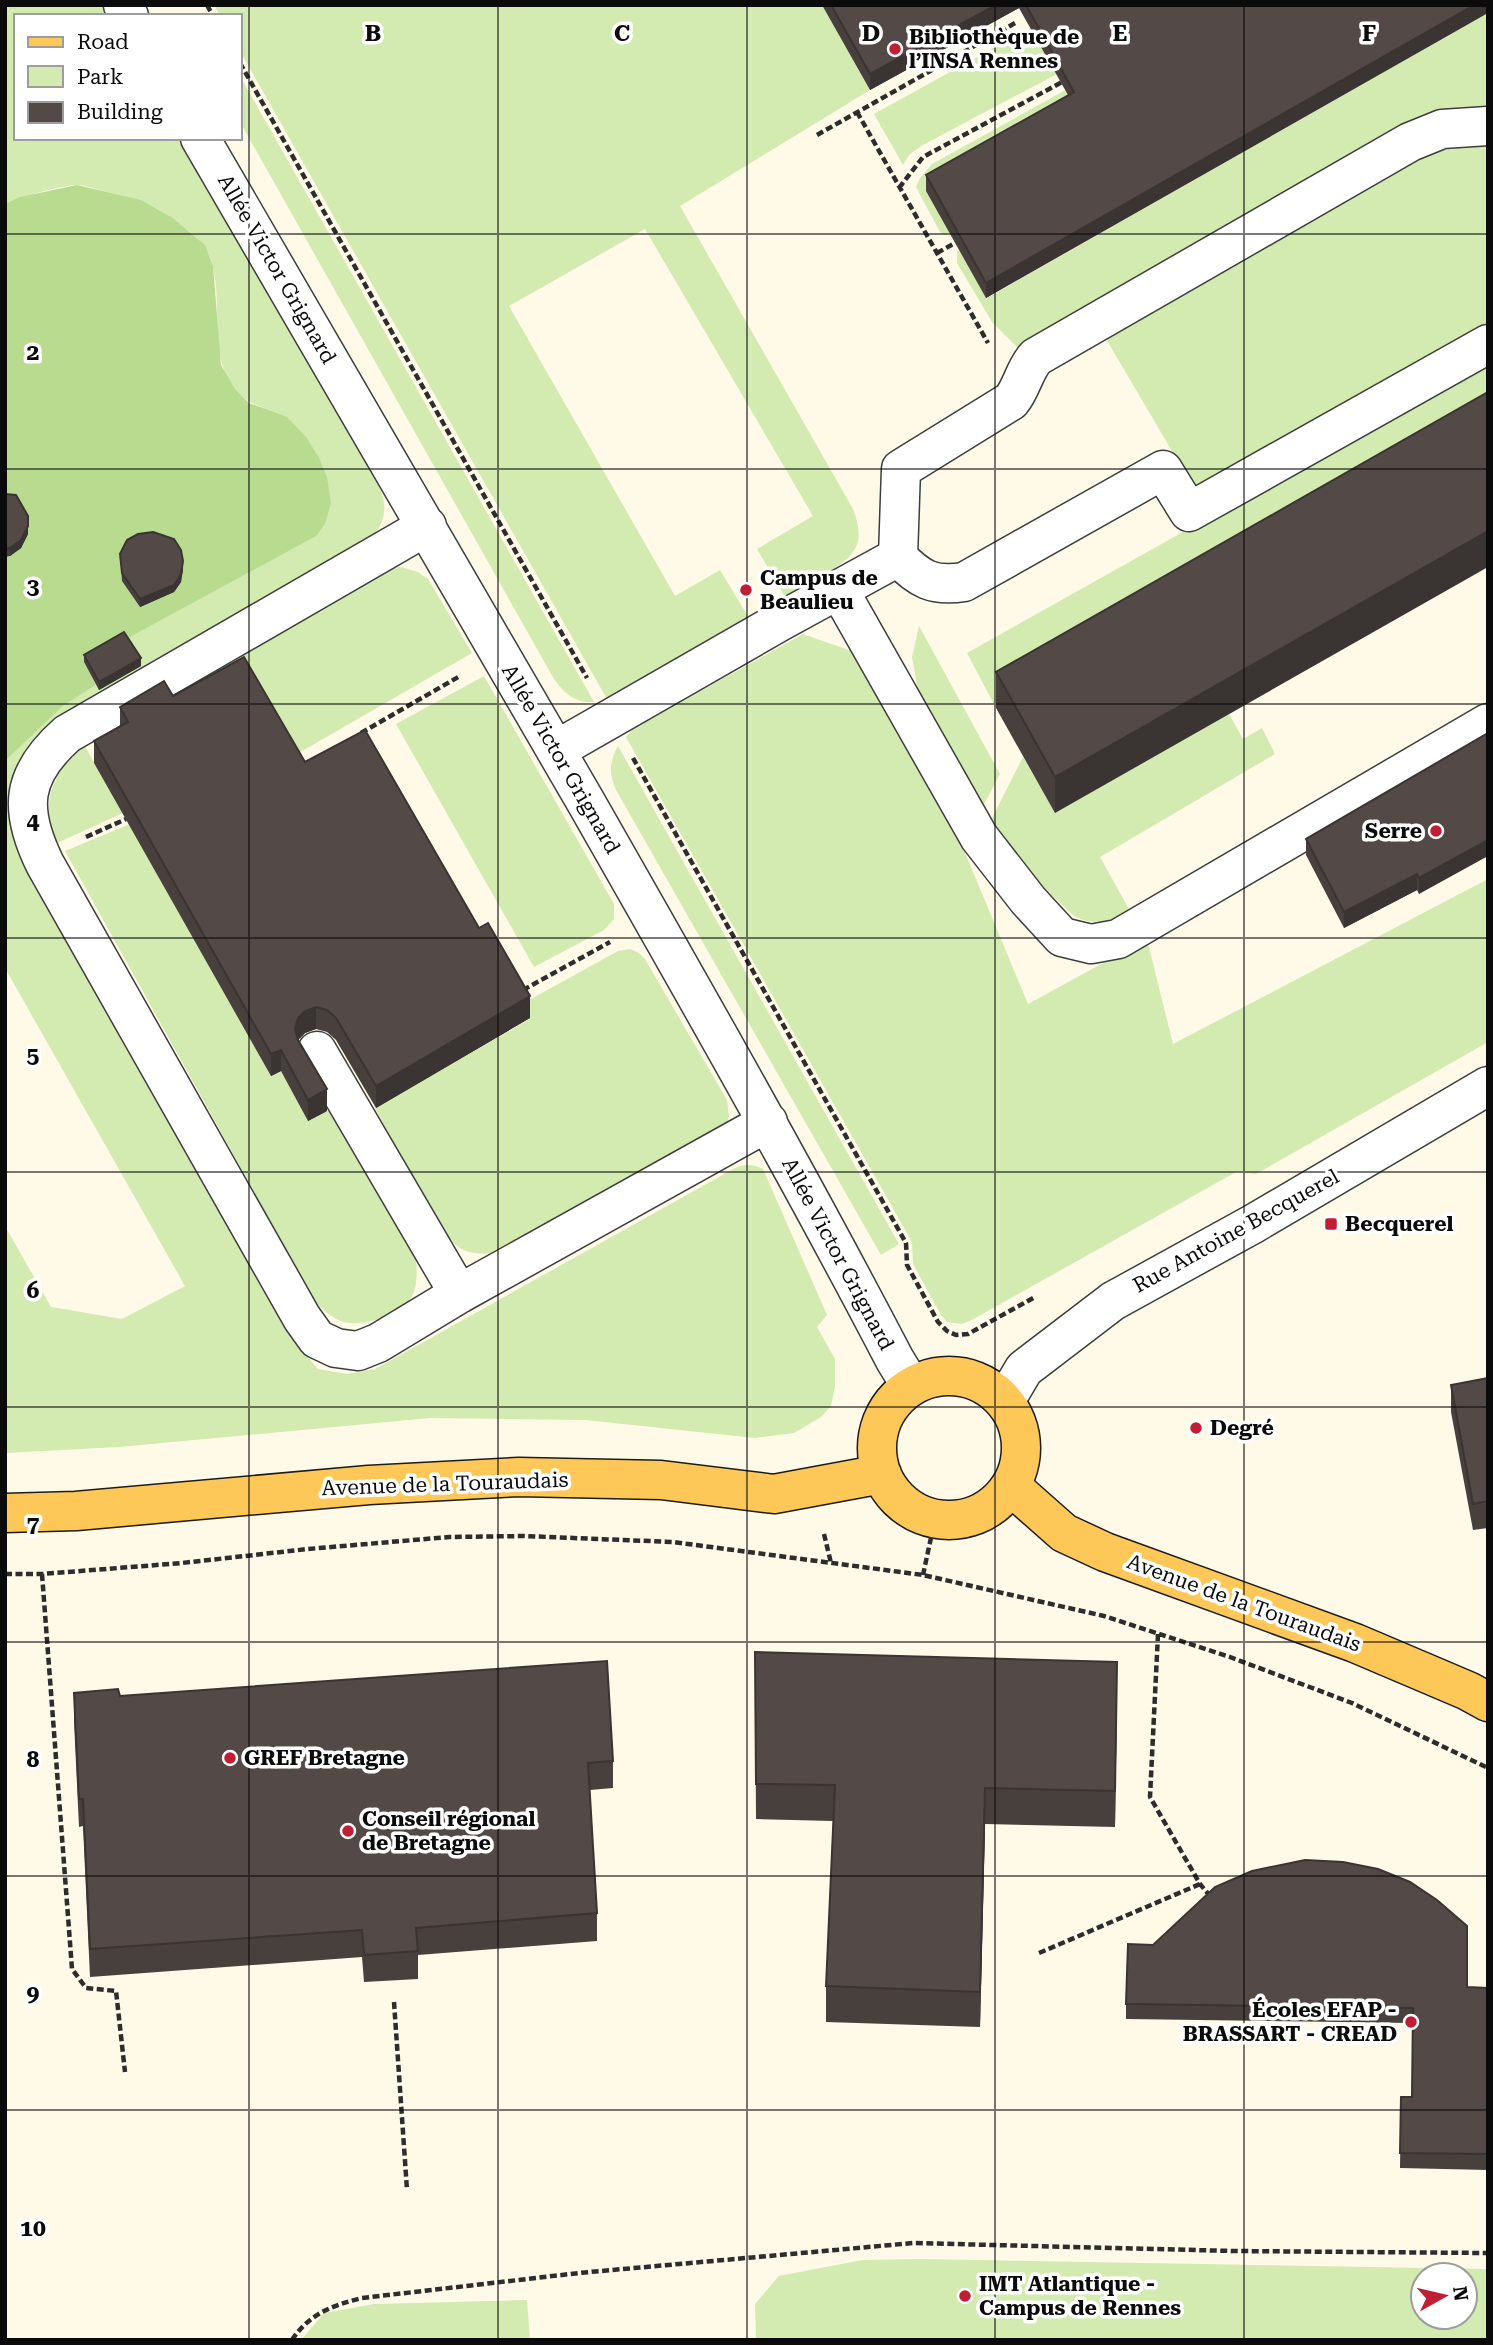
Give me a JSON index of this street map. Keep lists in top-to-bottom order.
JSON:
{
  "streets": {
    "main road": ["Avenue de la Touraudais"],
    "street": ["Allée Victor Grignard", "Rue Antoine Becquerel"]
  },
  "crossings": [
    ["Allée Victor Grignard", "Rue Antoine Becquerel"],
    ["Allée Victor Grignard", "Avenue de la Touraudais"],
    ["Rue Antoine Becquerel", "Avenue de la Touraudais"]
  ],
  "places": {
    "other": [
      "Bibliothèque de l’INSA Rennes",
      "Campus de Beaulieu",
      "Serre",
      "Degré",
      "GREF Bretagne",
      "Conseil régional de Bretagne",
      "Écoles EFAP - BRASSART - CREAD",
      "IMT Atlantique - Campus de Rennes"
    ],
    "transit": ["Becquerel"]
  },
  "legend": ["Road", "Park", "Building"],
  "north": "right",
  "grid": {
    "columns": [
      "B",
      "C",
      "D",
      "E",
      "F"
    ],
    "rows": [
      "2",
      "3",
      "4",
      "5",
      "6",
      "7",
      "8",
      "9",
      "10"
    ]
  }
}
